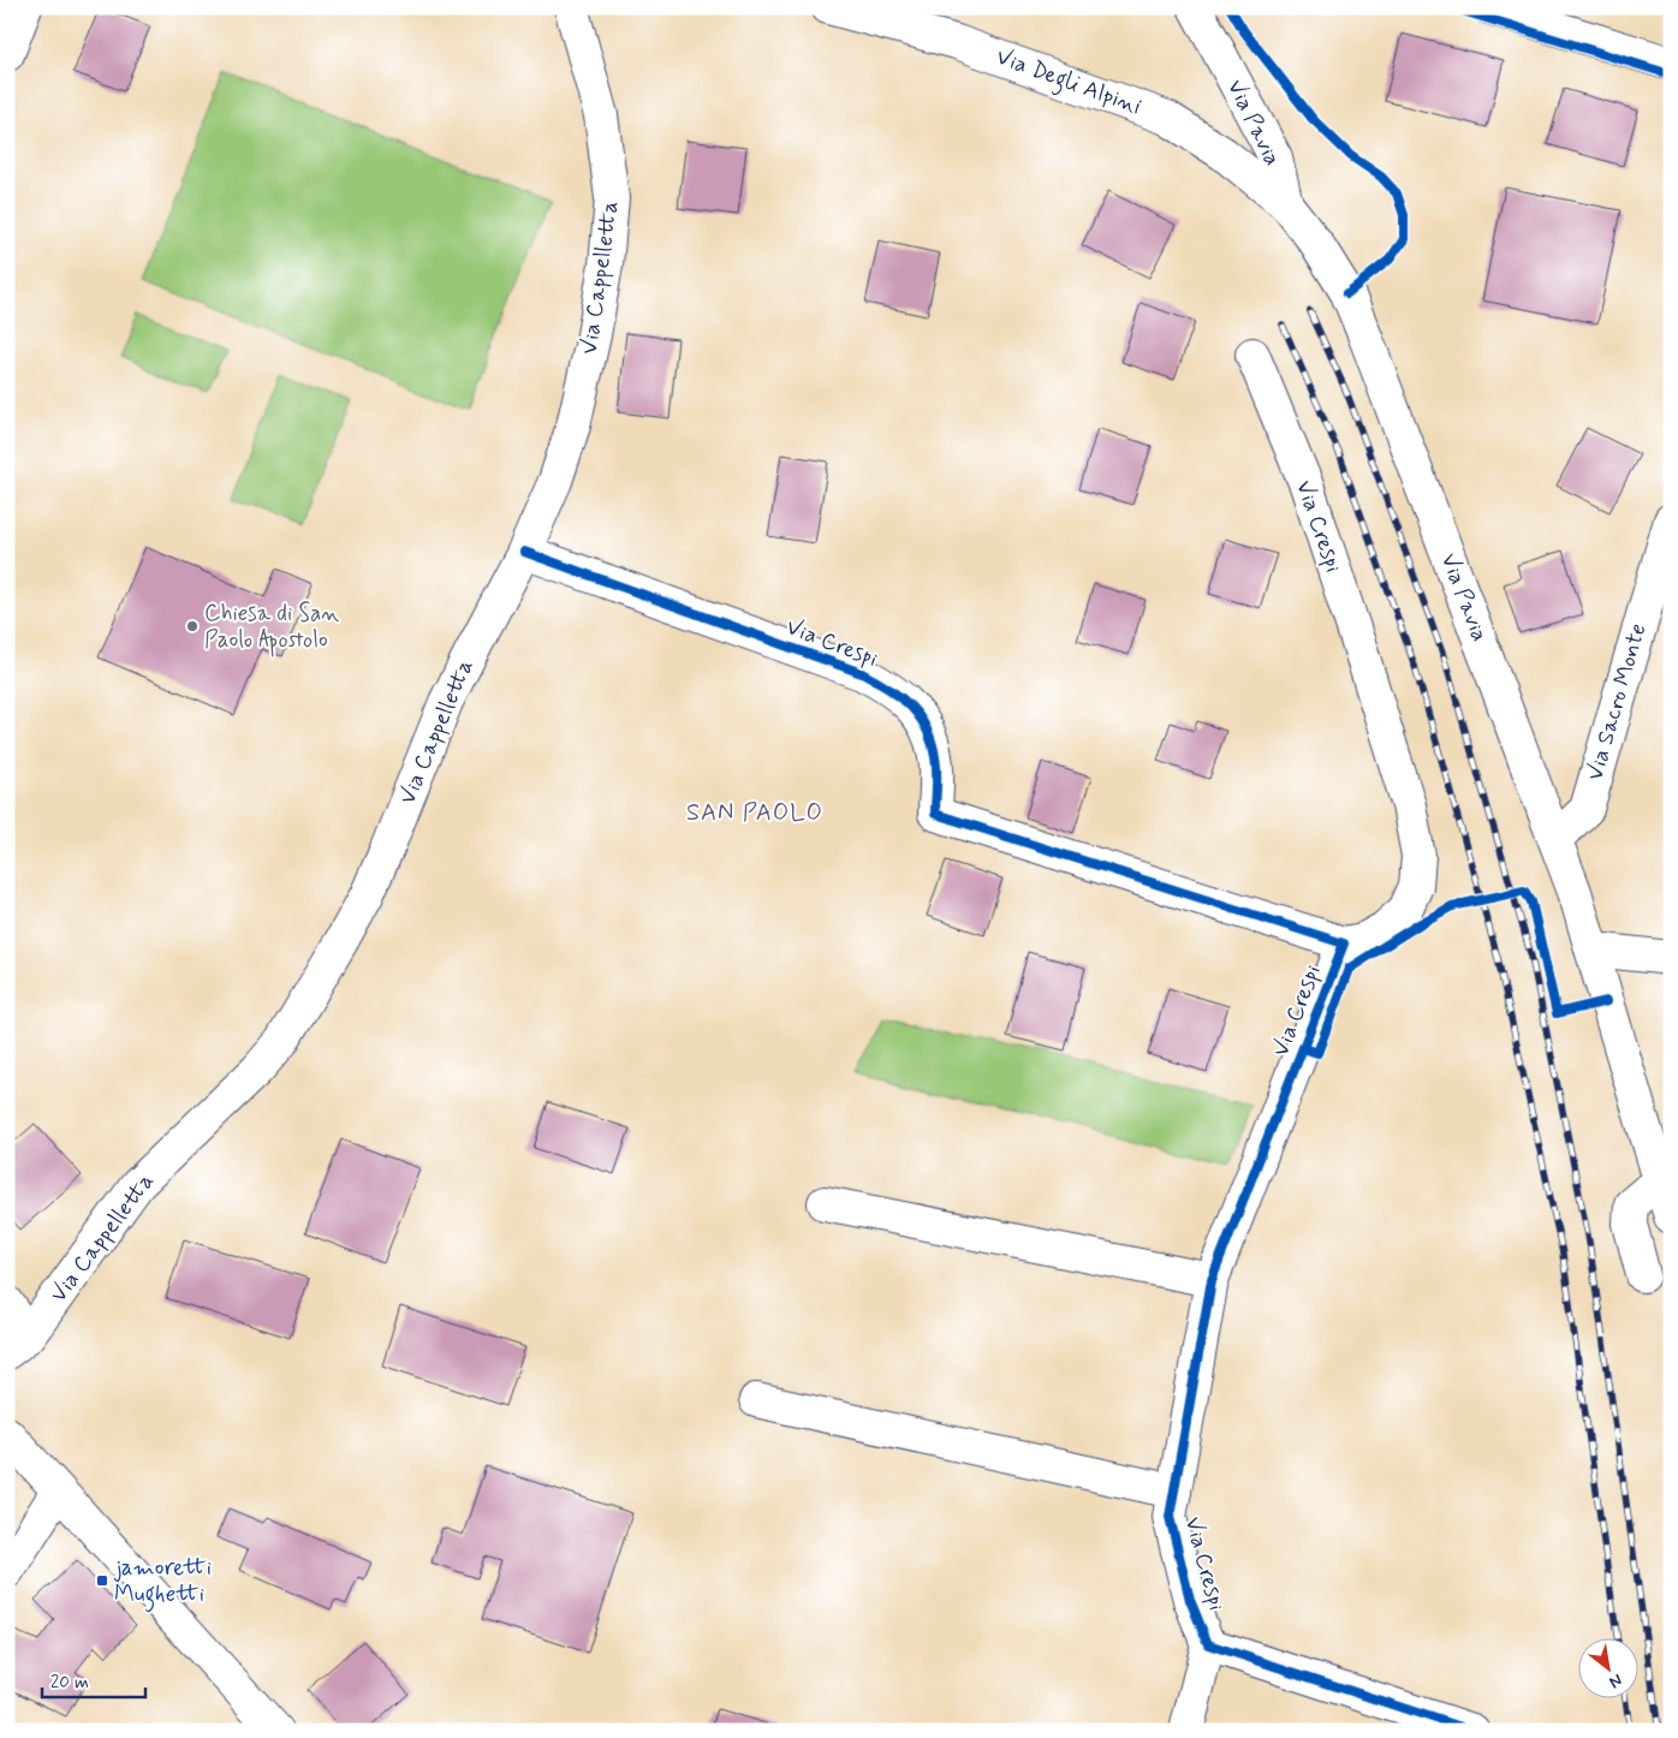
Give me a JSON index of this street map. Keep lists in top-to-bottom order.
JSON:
{
  "streets": {
    "street": [
      "Via Degli Alpini",
      "Via Pavia",
      "Via Cappelletta",
      "Via Crespi",
      "Via Sacro Monte"
    ]
  },
  "crossings": [
    ["Via Degli Alpini", "Via Pavia"],
    ["Via Pavia", "Via Sacro Monte"],
    ["Via Cappelletta", "Via Crespi"]
  ],
  "districts": ["SAN PAOLO"],
  "places": {
    "other": ["Chiesa di San Paolo Apostolo"],
    "transit": ["jamoretti Mughetti"]
  },
  "scale_bar": "20 m",
  "north": "bottom right"
}
